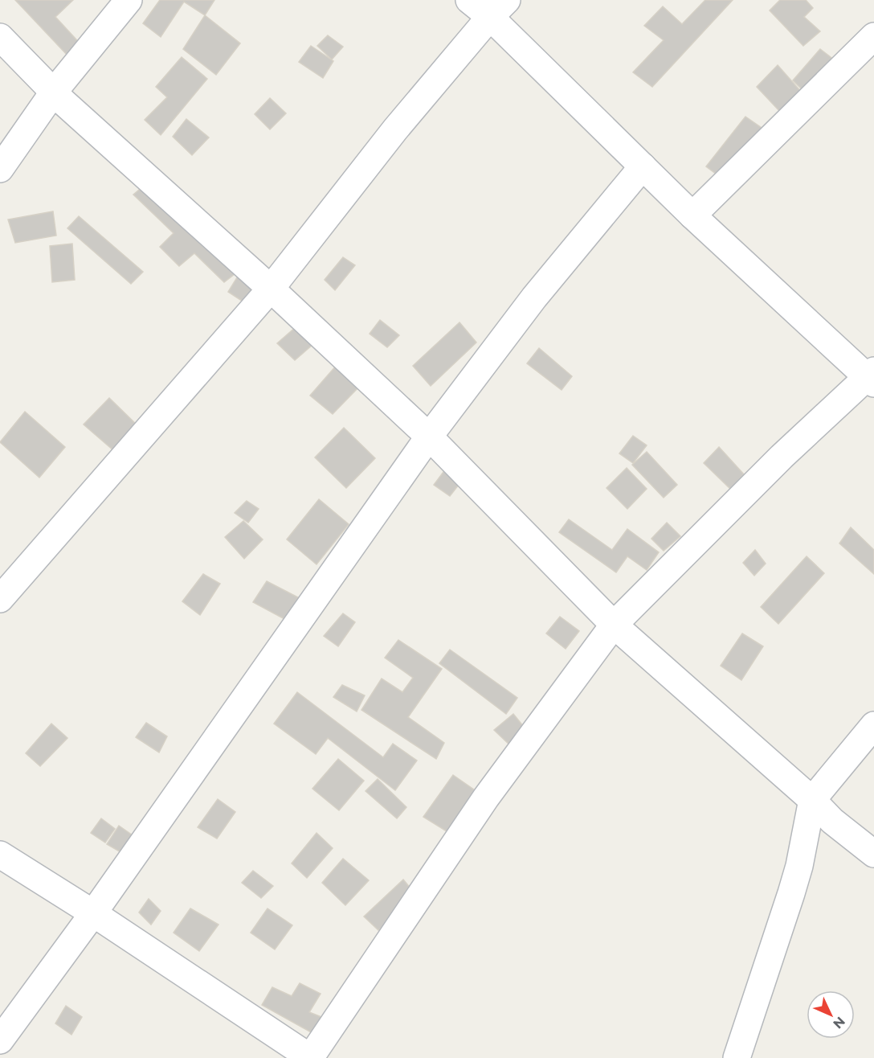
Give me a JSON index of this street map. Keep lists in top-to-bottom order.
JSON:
{
  "north": "bottom right"
}
